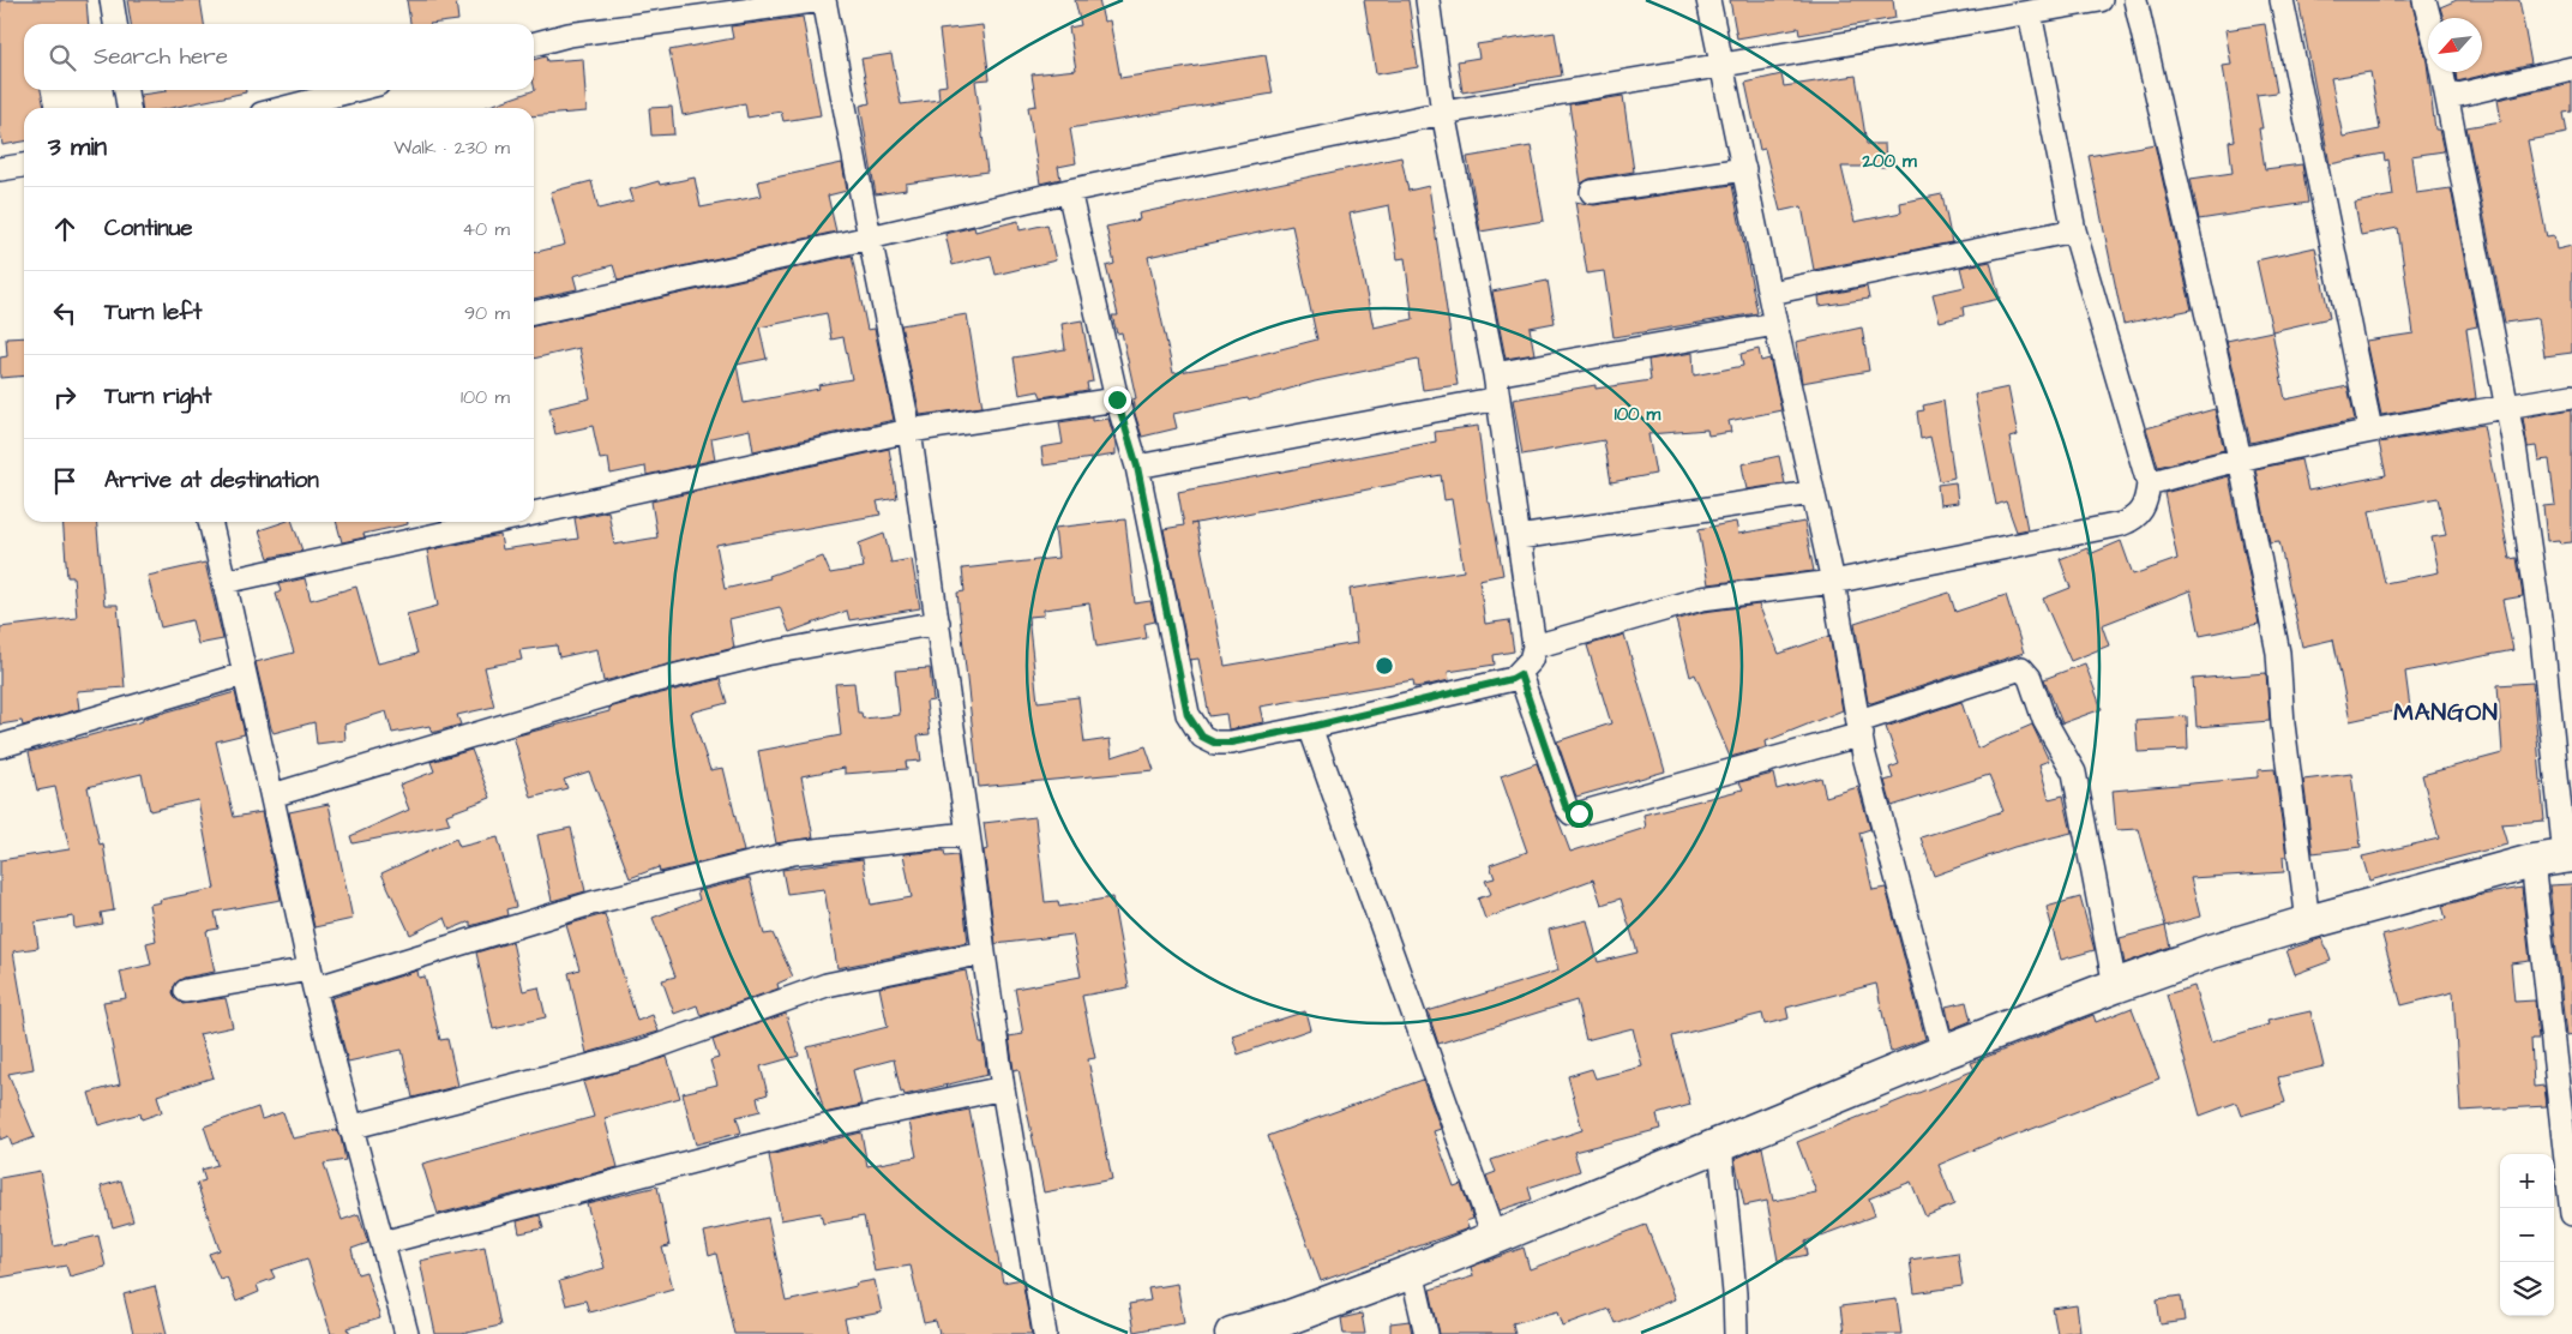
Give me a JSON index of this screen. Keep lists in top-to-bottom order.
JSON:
{
  "districts": ["MANGON"],
  "north": "bottom left",
  "page": {
    "search": "Search here",
    "heading": ["3 min", "Walk · 230 m"],
    "list": [
      ["Continue", "40 m"],
      ["Turn left", "90 m"],
      ["Turn right", "100 m"],
      "Arrive at destination"
    ],
    "map_buttons": ["+", "−"]
  },
  "rings": ["200 m", "100 m"]
}
